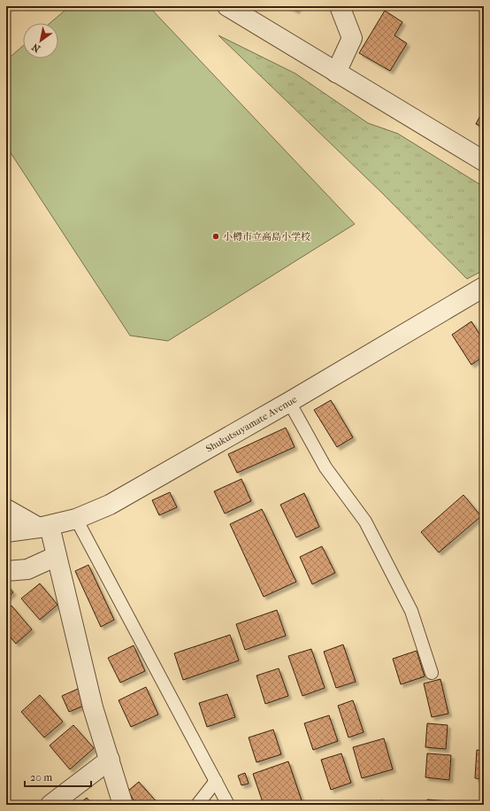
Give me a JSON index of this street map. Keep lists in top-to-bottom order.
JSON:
{
  "streets": {
    "street": ["Shukutsuyamate Avenue"]
  },
  "places": ["小樽市立高島小学校"],
  "scale_bar": "20 m",
  "north": "bottom left"
}
